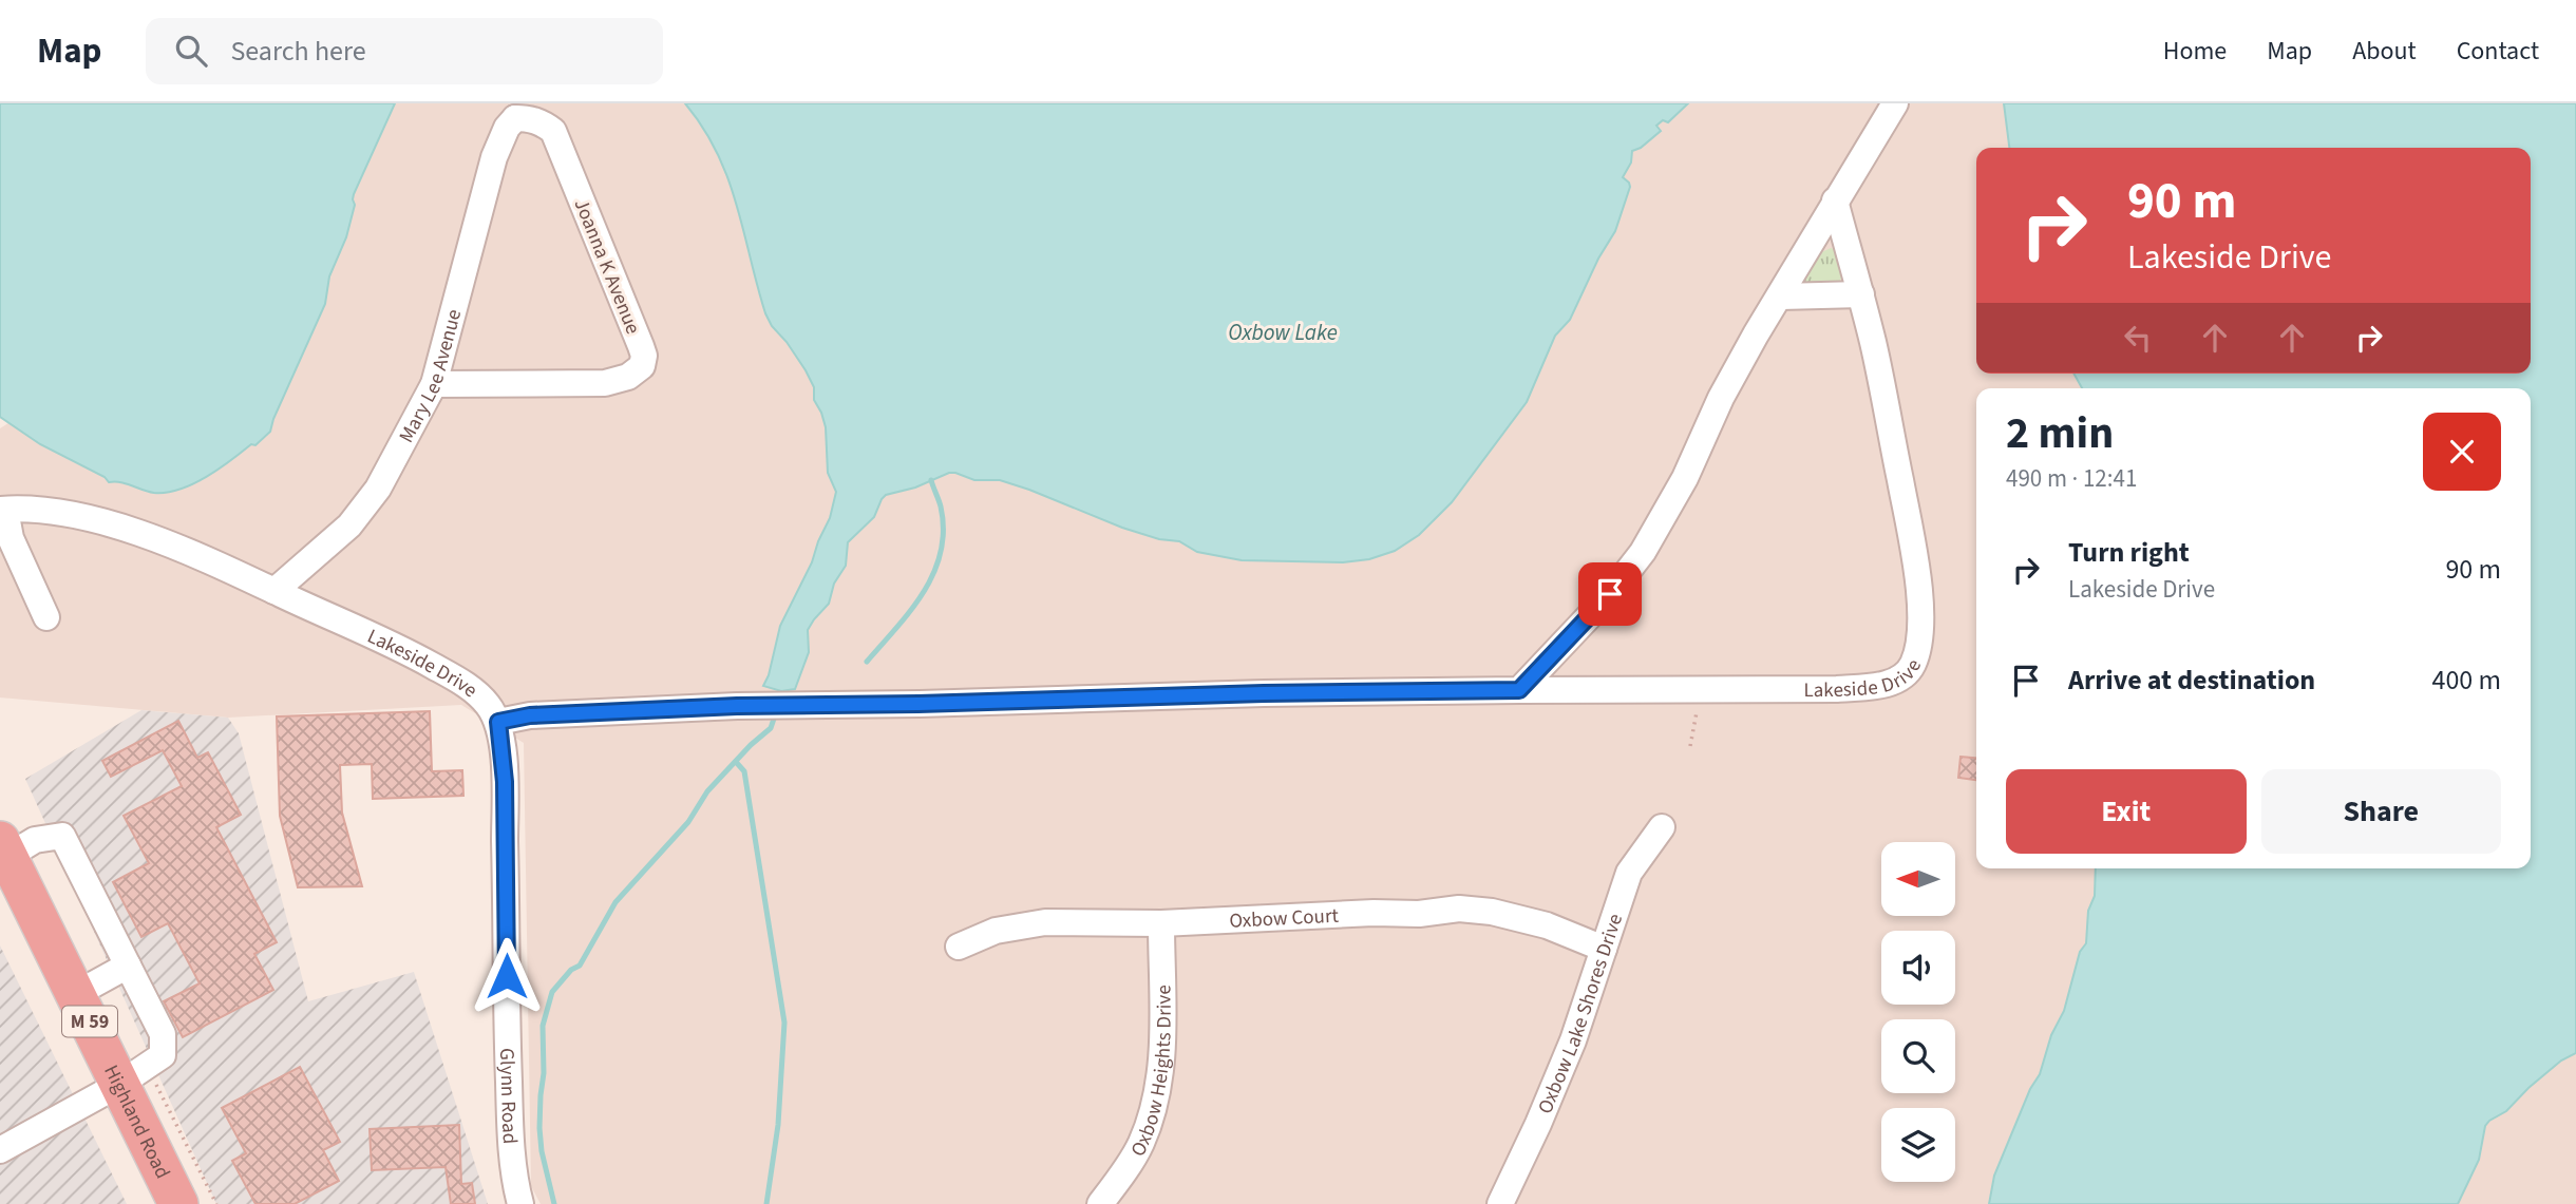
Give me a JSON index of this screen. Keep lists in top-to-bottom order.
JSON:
{
  "streets": {
    "highway": ["M 59", "Highland Road"],
    "street": [
      "Joanna K Avenue",
      "Mary Lee Avenue",
      "Lakeside Drive",
      "Oxbow Court",
      "Oxbow Lake Shores Drive",
      "Oxbow Heights Drive",
      "Glynn Road"
    ]
  },
  "crossings": [
    ["Joanna K Avenue", "Mary Lee Avenue"],
    ["Mary Lee Avenue", "Lakeside Drive"],
    ["Lakeside Drive", "Glynn Road"],
    ["Oxbow Court", "Oxbow Lake Shores Drive"],
    ["Oxbow Court", "Oxbow Heights Drive"]
  ],
  "water": ["Oxbow Lake"],
  "north": "left",
  "page": {
    "header": "Map",
    "search": "Search here",
    "nav": [
      "Home",
      "Map",
      "About",
      "Contact"
    ],
    "turn": ["90 m", "Lakeside Drive"],
    "heading": ["2 min", "490 m · 12:41"],
    "list": [
      {
        "name": "Turn right",
        "note": "Lakeside Drive",
        "value": "90 m"
      },
      {
        "name": "Arrive at destination",
        "value": "400 m"
      }
    ],
    "buttons": ["Exit", "Share"]
  }
}
